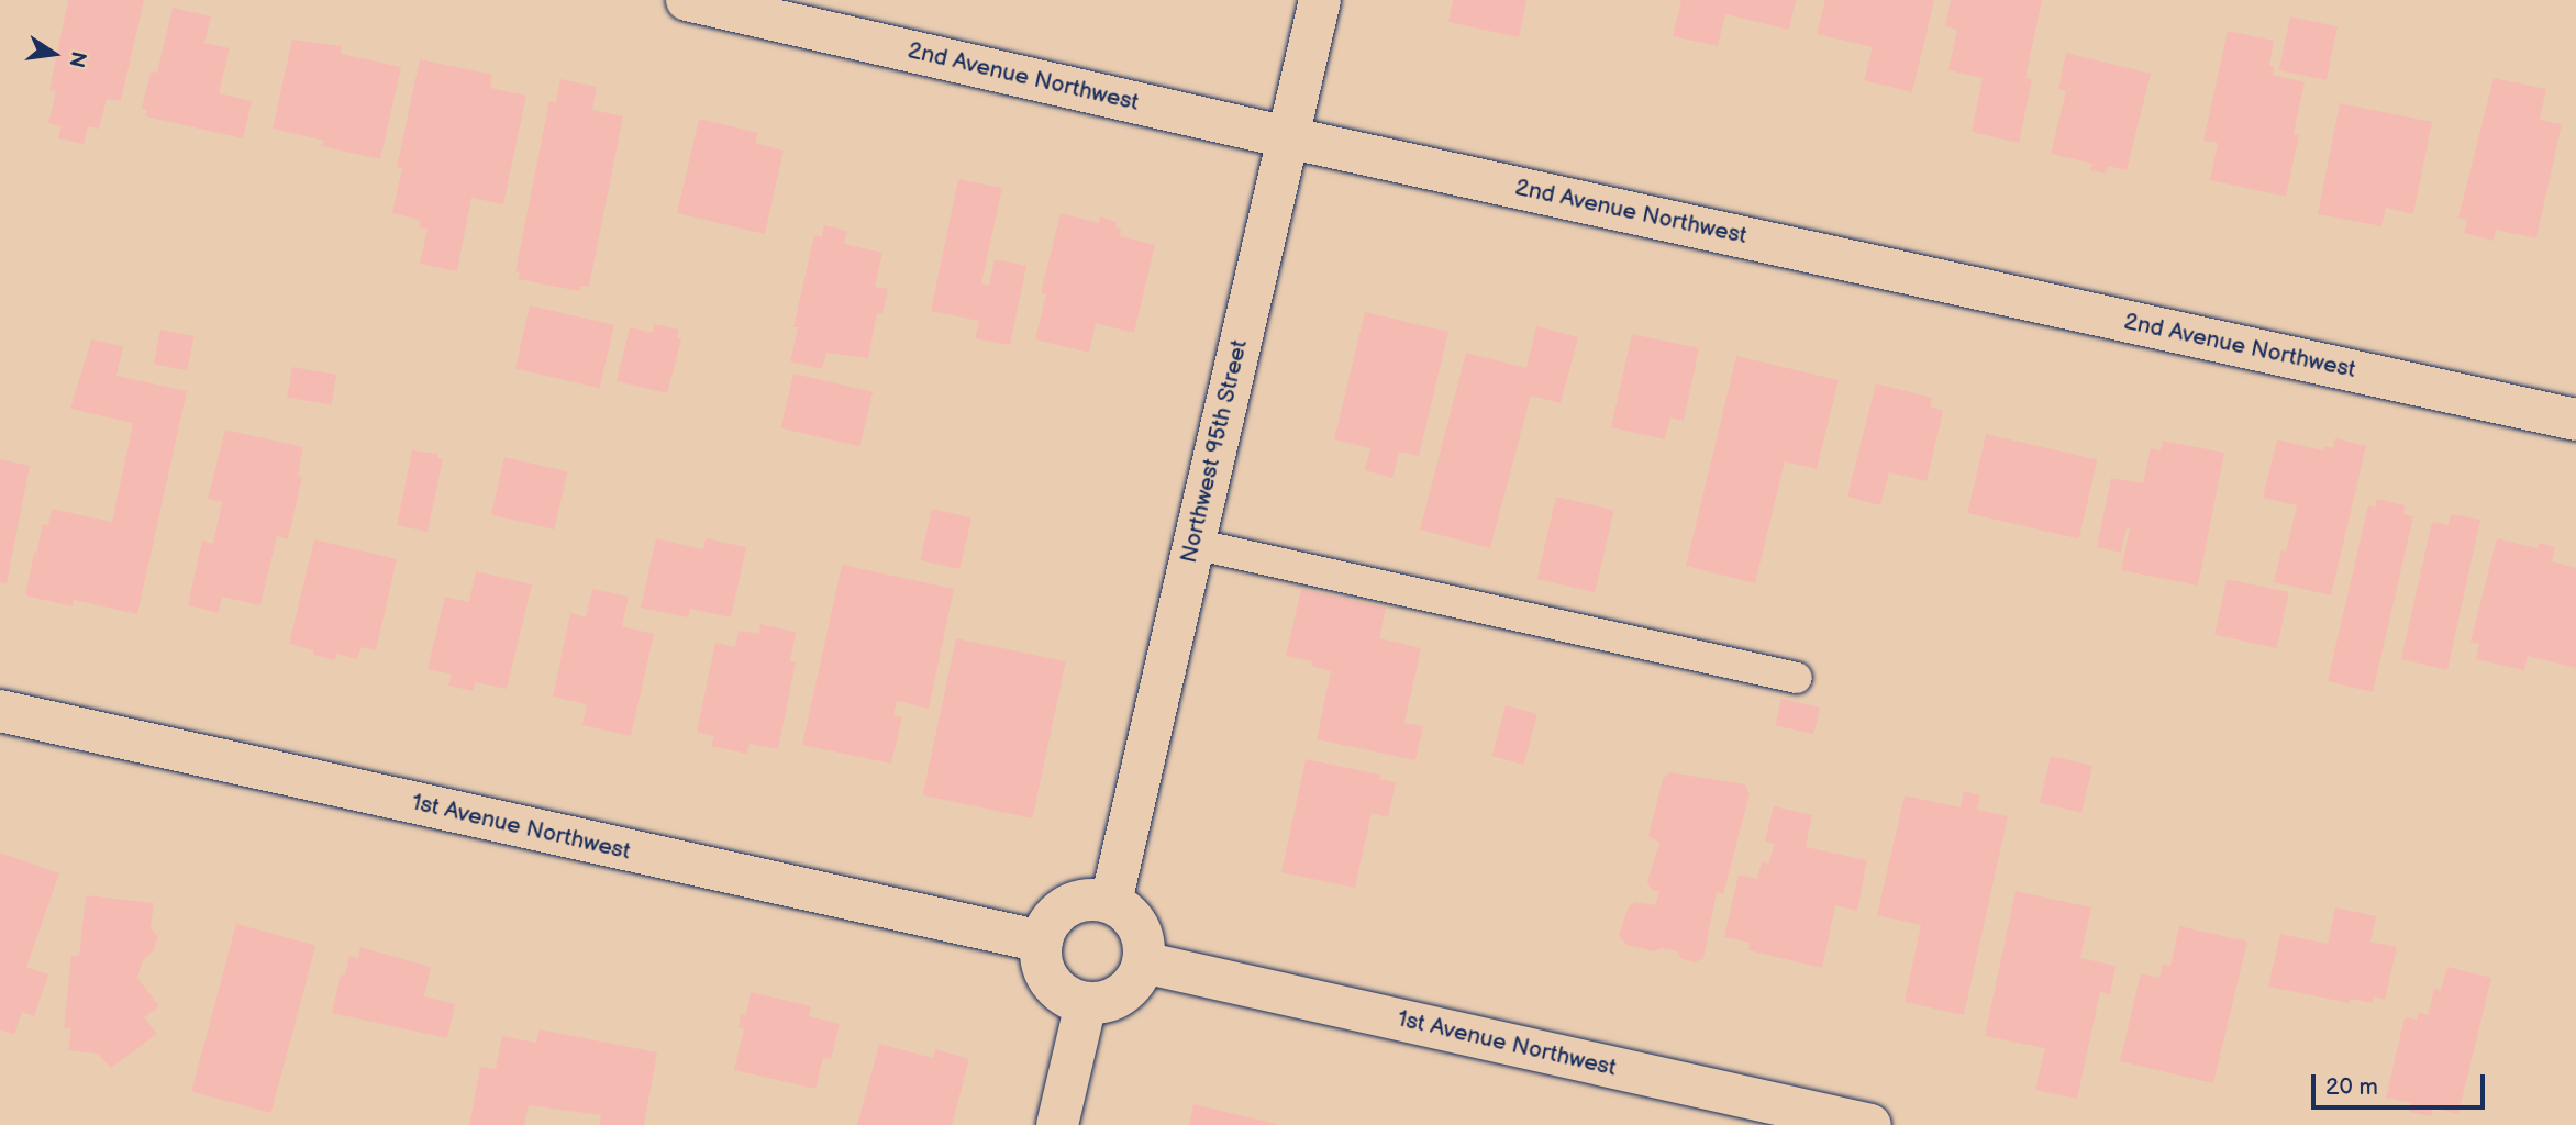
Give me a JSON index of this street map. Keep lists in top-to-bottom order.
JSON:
{
  "streets": {
    "street": ["2nd Avenue Northwest", "Northwest 95th Street", "1st Avenue Northwest"]
  },
  "crossings": [
    ["2nd Avenue Northwest", "Northwest 95th Street"],
    ["Northwest 95th Street", "1st Avenue Northwest"]
  ],
  "scale_bar": "20 m",
  "north": "right"
}
